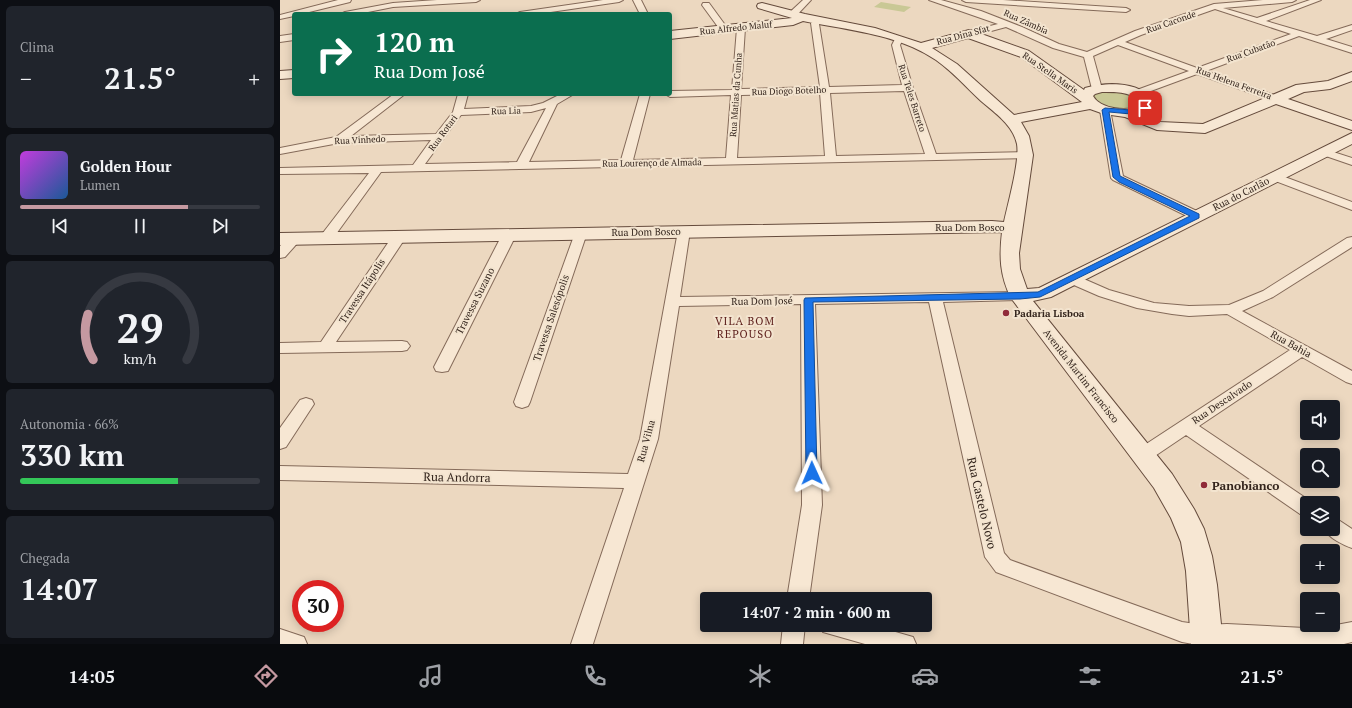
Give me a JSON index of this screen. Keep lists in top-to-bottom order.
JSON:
{
  "streets": {
    "street": [
      "Rua Zâmbia",
      "Rua Caconde",
      "Rua Alfredo Maluf",
      "Rua Dina Sfat",
      "Rua Cubatão",
      "Rua Stella Maris",
      "Rua Helena Ferreira",
      "Rua Diogo Botelho",
      "Rua Matias da Cunha",
      "Rua Teles Barreto",
      "Rua Lia",
      "Rua Rotari",
      "Rua Vinhedo",
      "Rua Lourenço de Almada",
      "Rua do Carlão",
      "Rua Dom Bosco",
      "Travessa Itápolis",
      "Travessa Suzano",
      "Rua Dom José",
      "Travessa Salesópolis",
      "Rua Bahia",
      "Avenida Martim Francisco",
      "Rua Descalvado",
      "Rua Vilna",
      "Rua Andorra",
      "Rua Castelo Novo"
    ]
  },
  "crossings": [
    ["Rua Zâmbia", "Rua Caconde"],
    ["Rua Zâmbia", "Rua Dina Sfat"],
    ["Rua Caconde", "Rua Helena Ferreira"],
    ["Rua Alfredo Maluf", "Rua Matias da Cunha"],
    ["Rua Alfredo Maluf", "Avenida Martim Francisco"],
    ["Rua Dina Sfat", "Rua Stella Maris"],
    ["Rua Dina Sfat", "Avenida Martim Francisco"],
    ["Rua Cubatão", "Rua Helena Ferreira"],
    ["Rua Diogo Botelho", "Rua Matias da Cunha"],
    ["Rua Diogo Botelho", "Rua Teles Barreto"],
    ["Rua Matias da Cunha", "Rua Lourenço de Almada"],
    ["Rua Teles Barreto", "Rua Lourenço de Almada"],
    ["Rua Teles Barreto", "Avenida Martim Francisco"],
    ["Rua Lia", "Rua Rotari"],
    ["Rua Rotari", "Rua Vinhedo"],
    ["Rua Rotari", "Rua Lourenço de Almada"],
    ["Rua Lourenço de Almada", "Avenida Martim Francisco"],
    ["Rua do Carlão", "Rua Dom José"],
    ["Rua do Carlão", "Avenida Martim Francisco"],
    ["Rua Dom Bosco", "Travessa Itápolis"],
    ["Rua Dom Bosco", "Travessa Suzano"],
    ["Rua Dom Bosco", "Travessa Salesópolis"],
    ["Rua Dom Bosco", "Avenida Martim Francisco"],
    ["Rua Dom Bosco", "Rua Vilna"],
    ["Rua Dom José", "Avenida Martim Francisco"],
    ["Rua Dom José", "Rua Vilna"],
    ["Rua Dom José", "Rua Castelo Novo"],
    ["Rua Bahia", "Rua Descalvado"],
    ["Avenida Martim Francisco", "Rua Descalvado"],
    ["Avenida Martim Francisco", "Rua Castelo Novo"],
    ["Rua Vilna", "Rua Andorra"]
  ],
  "districts": ["VILA BOM REPOUSO"],
  "places": ["Padaria Lisboa", "Panobianco"],
  "page": {
    "tile": [
      "Clima",
      ["Autonomia · 66%", "330 km"],
      ["Chegada", "14:07"]
    ],
    "turn": ["120 m", "Rua Dom José"],
    "heat": ["−", "21.5°", "+"],
    "song": ["Golden Hour", "Lumen"],
    "map_buttons": ["+", "−"],
    "limit": "30",
    "trip": "14:07 · 2 min · 600 m",
    "tabs": ["14:05", "21.5°"],
    "gauge": ["29", "km/h"]
  }
}
